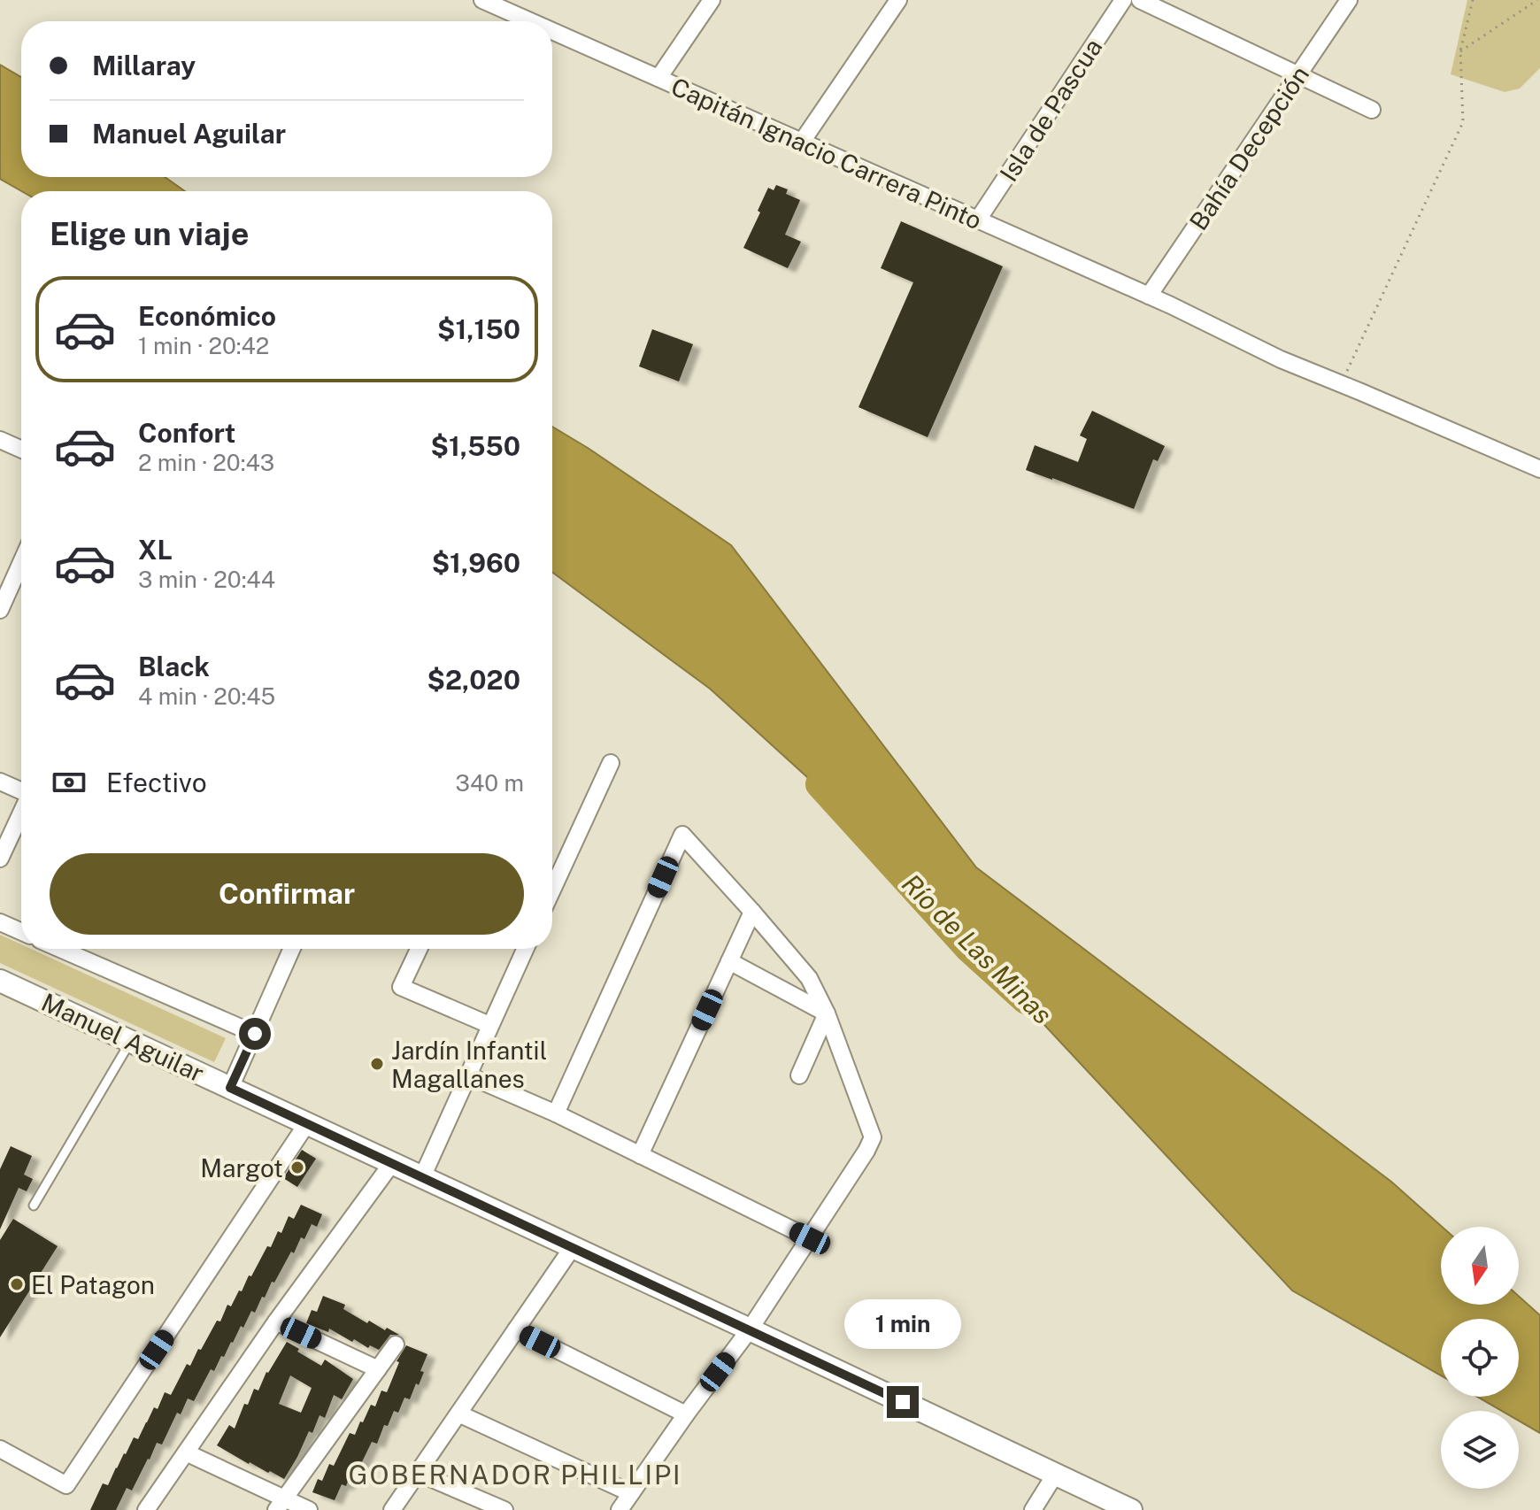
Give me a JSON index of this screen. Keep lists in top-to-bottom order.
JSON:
{
  "streets": {
    "street": [
      "Isla de Pascua",
      "Bahía Decepción",
      "Capitán Ignacio Carrera Pinto",
      "Manuel Aguilar"
    ]
  },
  "crossings": [
    ["Isla de Pascua", "Capitán Ignacio Carrera Pinto"],
    ["Bahía Decepción", "Capitán Ignacio Carrera Pinto"]
  ],
  "districts": ["GOBERNADOR PHILLIPI"],
  "water": ["Río de Las Minas"],
  "places": ["Jardín Infantil Magallanes", "Margot", "El Patagon"],
  "north": "bottom",
  "page": {
    "banner": ["Millaray", "Manuel Aguilar"],
    "heading": "Elige un viaje",
    "list": [
      {
        "name": "Económico",
        "note": "1 min · 20:42",
        "value": "$1,150"
      },
      {
        "name": "Confort",
        "note": "2 min · 20:43",
        "value": "$1,550"
      },
      {
        "name": "XL",
        "note": "3 min · 20:44",
        "value": "$1,960"
      },
      {
        "name": "Black",
        "note": "4 min · 20:45",
        "value": "$2,020"
      }
    ],
    "pay": ["Efectivo", "340 m"],
    "buttons": "Confirmar",
    "bubble": "1 min"
  }
}
